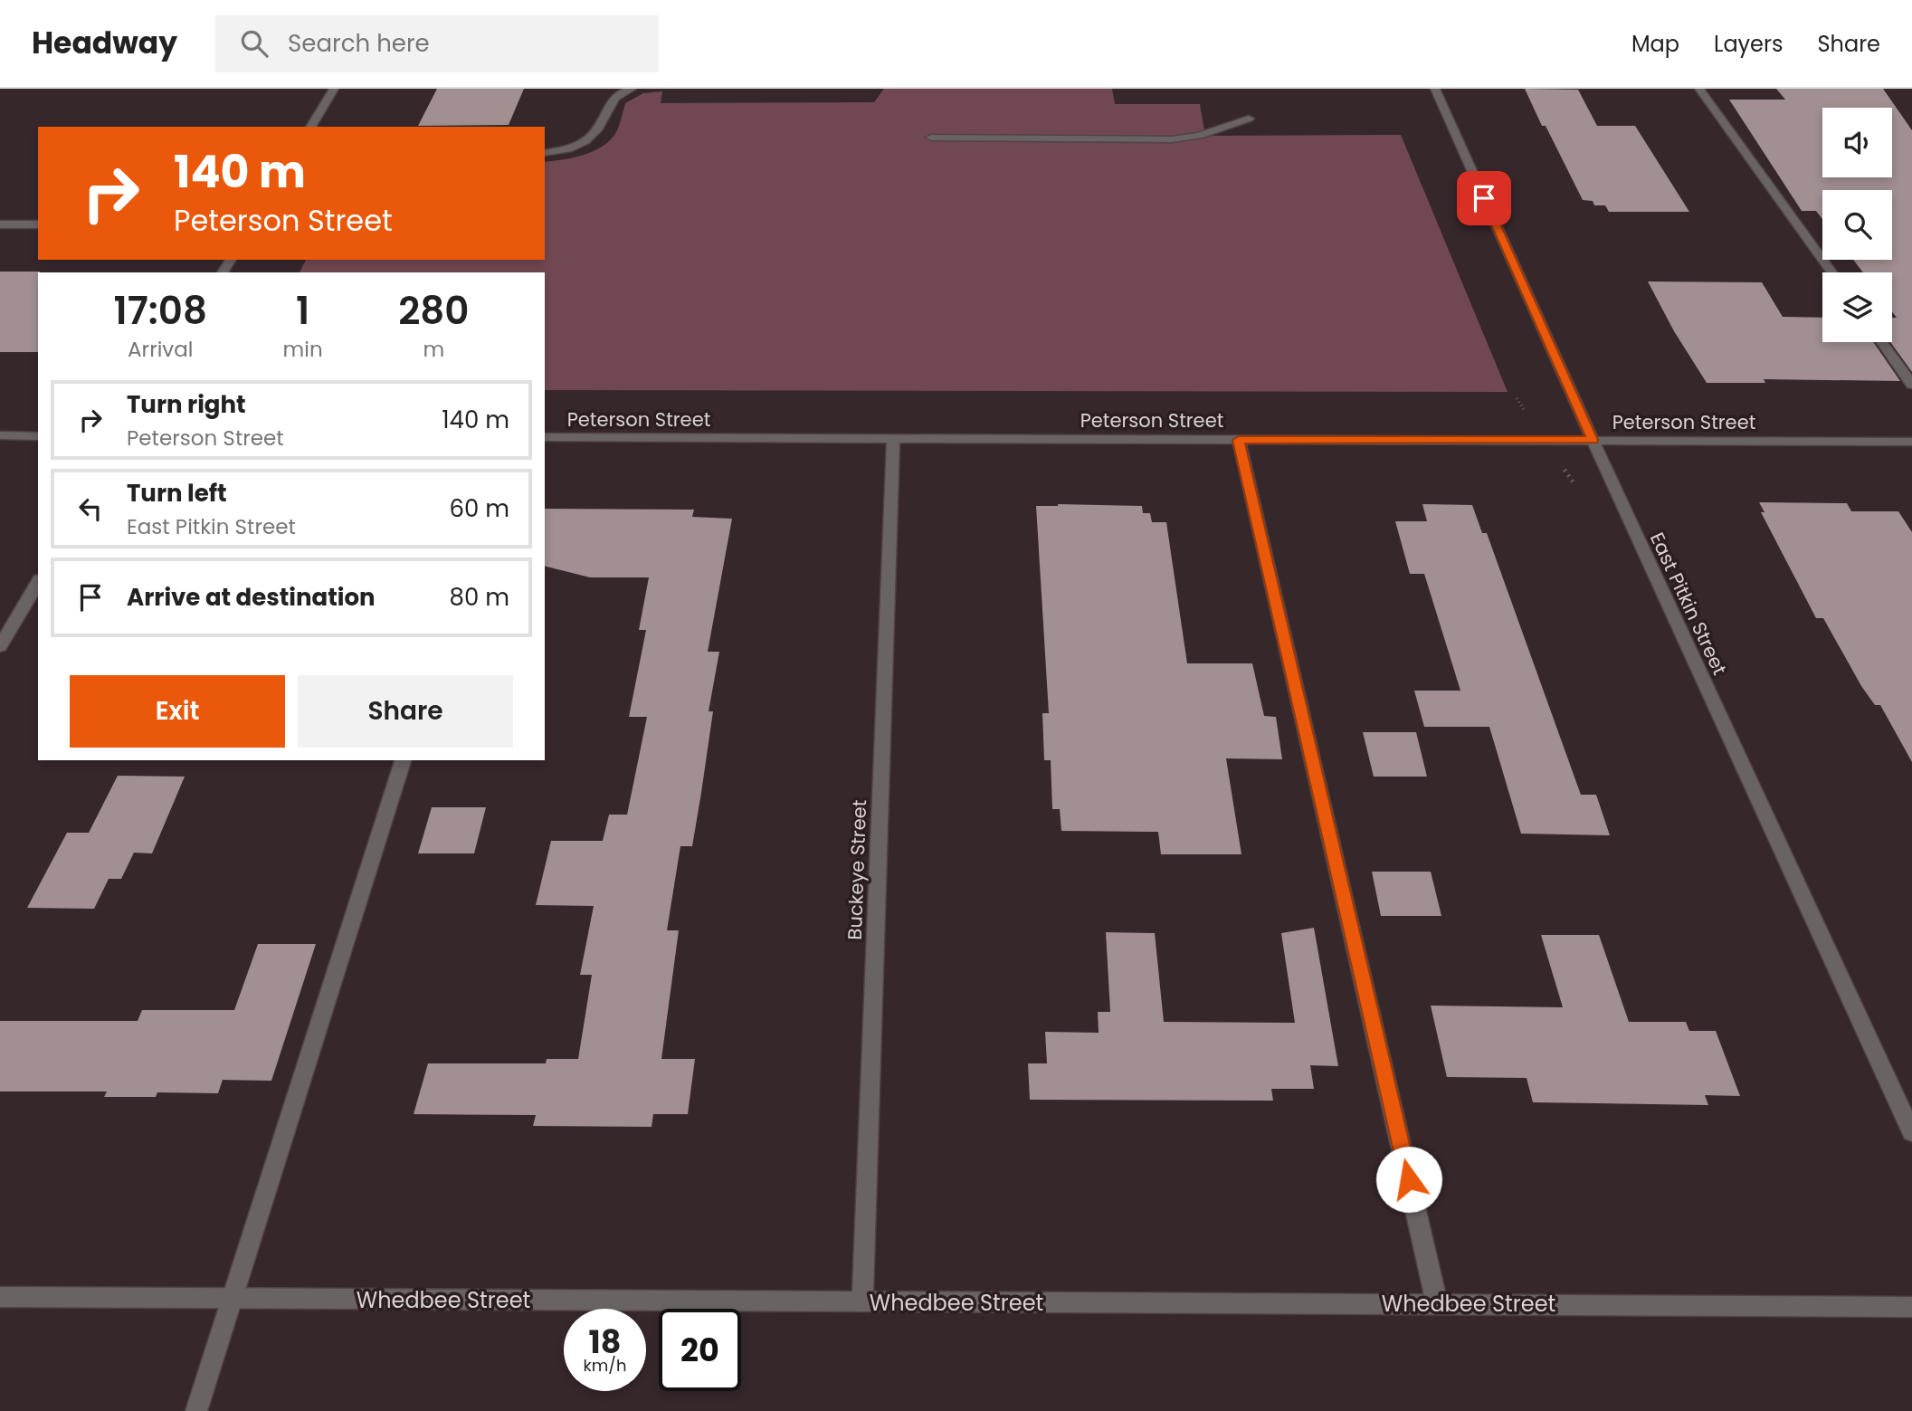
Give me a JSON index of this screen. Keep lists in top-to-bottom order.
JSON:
{
  "streets": {
    "street": [
      "Peterson Street",
      "East Pitkin Street",
      "Buckeye Street",
      "Whedbee Street"
    ]
  },
  "crossings": [
    ["Peterson Street", "East Pitkin Street"],
    ["Peterson Street", "Buckeye Street"],
    ["Buckeye Street", "Whedbee Street"]
  ],
  "page": {
    "header": "Headway",
    "search": "Search here",
    "nav": ["Map", "Layers", "Share"],
    "turn": ["140 m", "Peterson Street"],
    "eta": [
      "17:08",
      "Arrival",
      "1",
      "min",
      "280",
      "m"
    ],
    "list": [
      {
        "name": "Turn right",
        "note": "Peterson Street",
        "value": "140 m"
      },
      {
        "name": "Turn left",
        "note": "East Pitkin Street",
        "value": "60 m"
      },
      {
        "name": "Arrive at destination",
        "value": "80 m"
      }
    ],
    "buttons": ["Exit", "Share"],
    "speed": "18 km/h",
    "limit": "20"
  }
}
